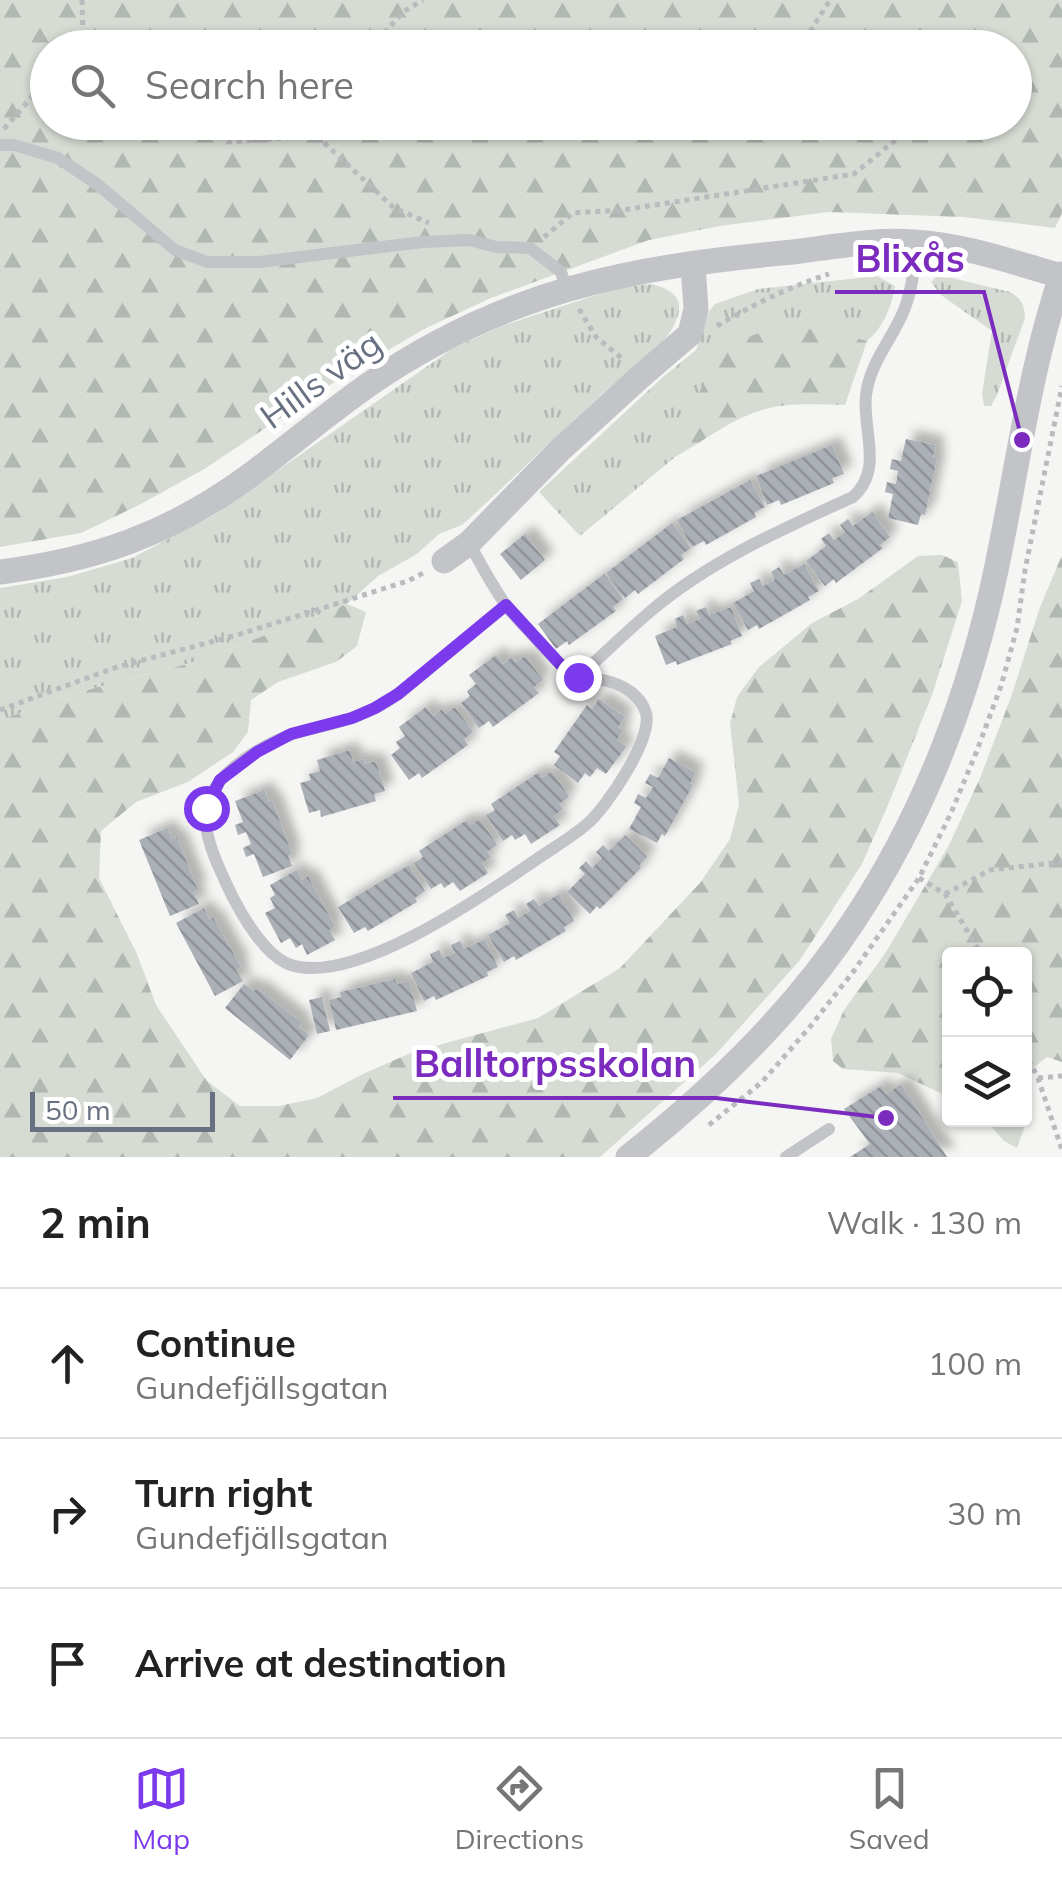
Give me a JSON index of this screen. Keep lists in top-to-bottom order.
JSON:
{
  "streets": {
    "street": ["Hills väg"]
  },
  "places": ["Blixås", "Balltorpsskolan"],
  "scale_bar": "50 m",
  "page": {
    "search": "Search here",
    "scale": "50 m",
    "heading": ["2 min", "Walk · 130 m"],
    "list": [
      ["Continue", "Gundefjällsgatan", "100 m"],
      ["Turn right", "Gundefjällsgatan", "30 m"],
      "Arrive at destination"
    ],
    "nav": ["Map", "Directions", "Saved"]
  }
}
